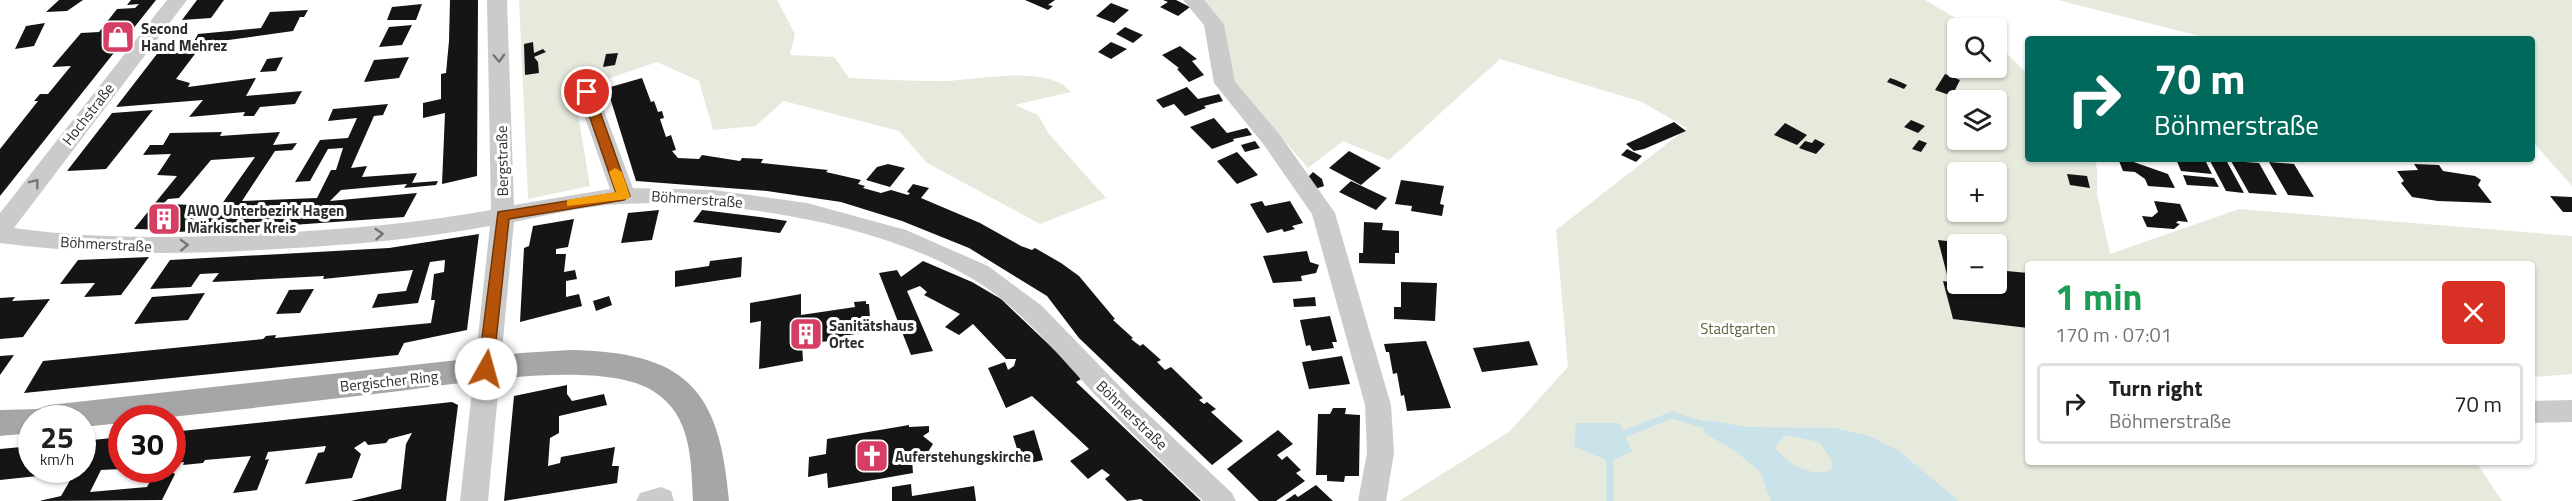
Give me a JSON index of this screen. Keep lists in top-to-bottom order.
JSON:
{
  "streets": {
    "main road": ["Bergischer Ring"],
    "street": ["Hochstraße", "Bergstraße", "Böhmerstraße"]
  },
  "crossings": [
    ["Bergstraße", "Böhmerstraße"],
    ["Bergstraße", "Bergischer Ring"]
  ],
  "one_way": ["Hochstraße", "Böhmerstraße"],
  "parks": ["Stadtgarten"],
  "places": {
    "shop": ["Second Hand Mehrez"],
    "building": ["AWO Unterbezirk Hagen Märkischer Kreis", "Sanitätshaus Ortec"],
    "church": ["Auferstehungskirche"]
  },
  "page": {
    "map_buttons": ["+", "−"],
    "turn": ["70 m", "Böhmerstraße"],
    "heading": ["1 min", "170 m · 07:01"],
    "list": [
      {
        "name": "Turn right",
        "note": "Böhmerstraße",
        "value": "70 m"
      }
    ],
    "speed": "25 km/h",
    "limit": "30"
  }
}
